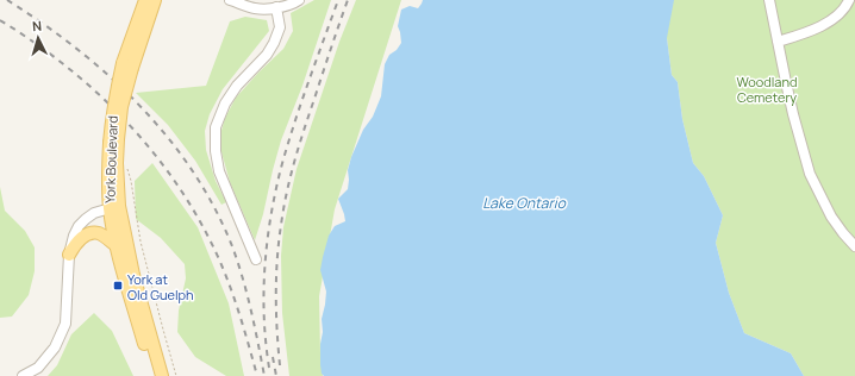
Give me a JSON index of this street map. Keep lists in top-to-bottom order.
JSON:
{
  "streets": {
    "main road": ["York Boulevard"]
  },
  "water": ["Lake Ontario"],
  "parks": ["Woodland Cemetery"],
  "places": {
    "transit": ["York at Old Guelph"]
  },
  "north": "top"
}
